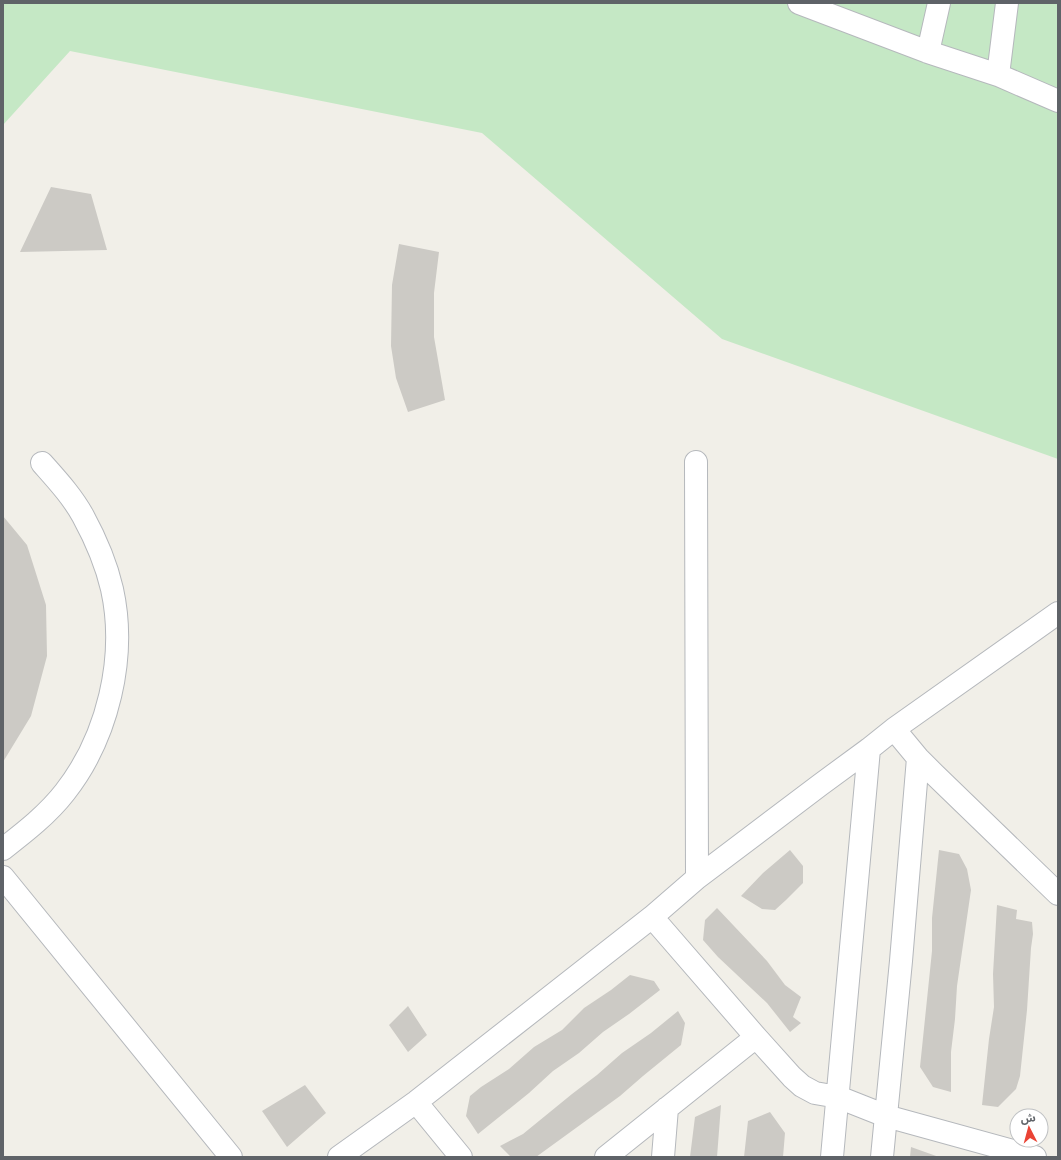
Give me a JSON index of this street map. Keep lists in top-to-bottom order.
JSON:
{
  "north": "top"
}
